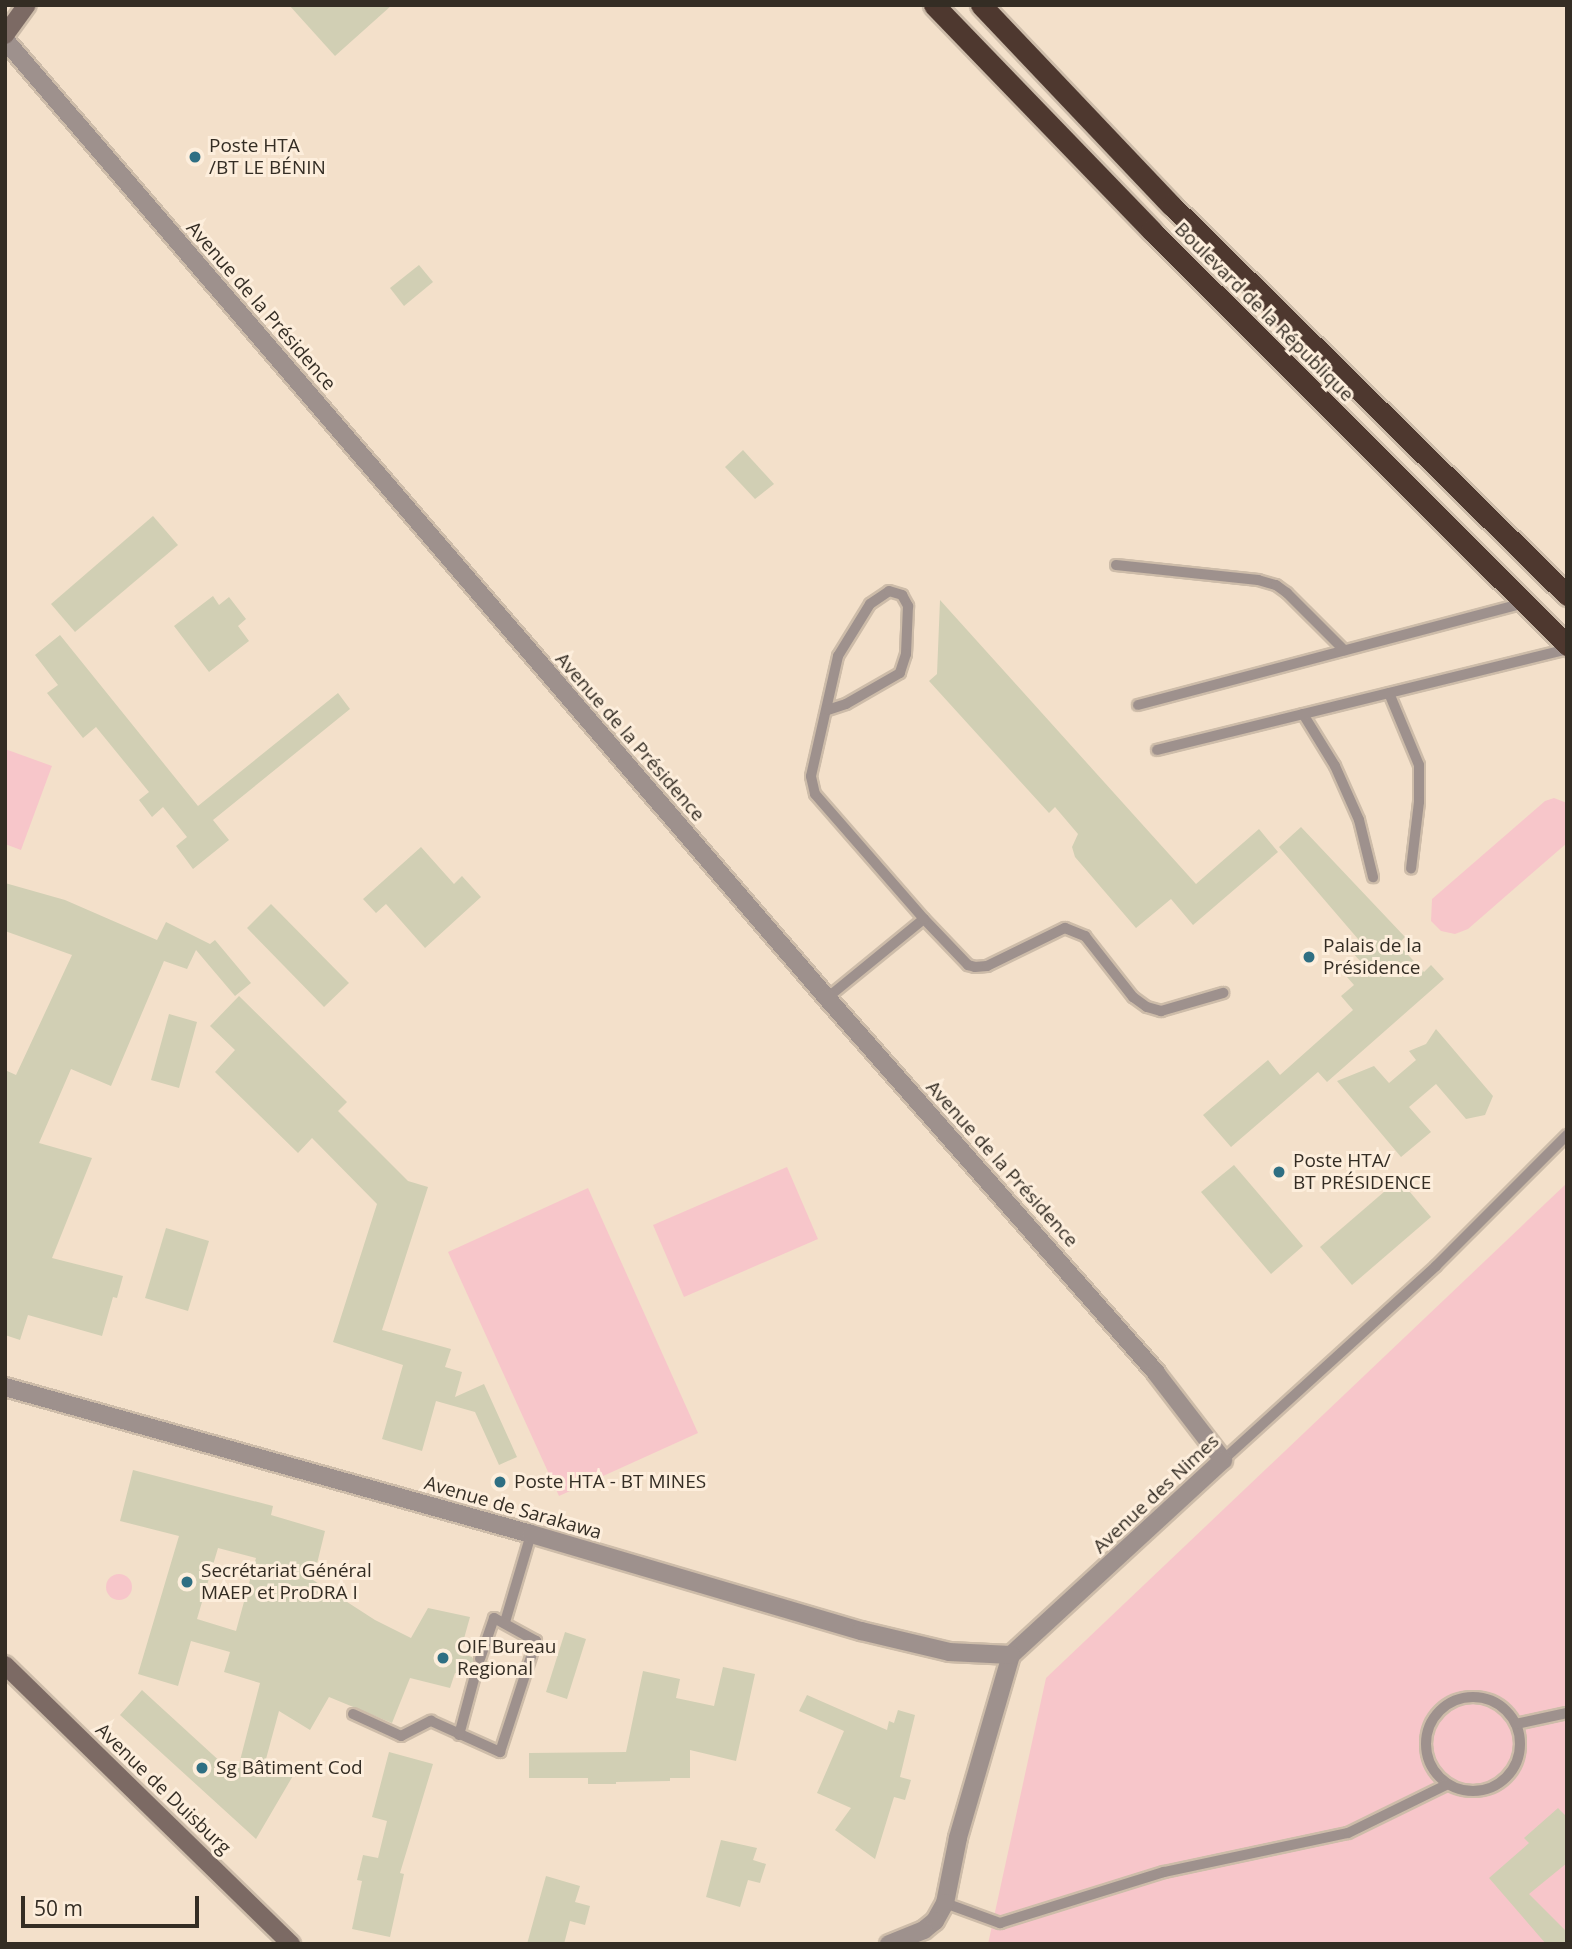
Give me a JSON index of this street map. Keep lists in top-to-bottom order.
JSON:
{
  "streets": {
    "highway": ["Boulevard de la République"],
    "street": [
      "Avenue de la Présidence",
      "Avenue des Nimes",
      "Avenue de Sarakawa",
      "Avenue de Duisburg"
    ]
  },
  "crossings": [
    ["Avenue de la Présidence", "Avenue des Nimes"],
    ["Avenue des Nimes", "Avenue de Sarakawa"]
  ],
  "places": [
    "Poste HTA /BT LE BÉNIN",
    "Palais de la Présidence",
    "Poste HTA/ BT PRÉSIDENCE",
    "Poste HTA - BT MINES",
    "Secrétariat Général MAEP et ProDRA I",
    "OIF Bureau Regional",
    "Sg Bâtiment Cod"
  ],
  "scale_bar": "50 m"
}
